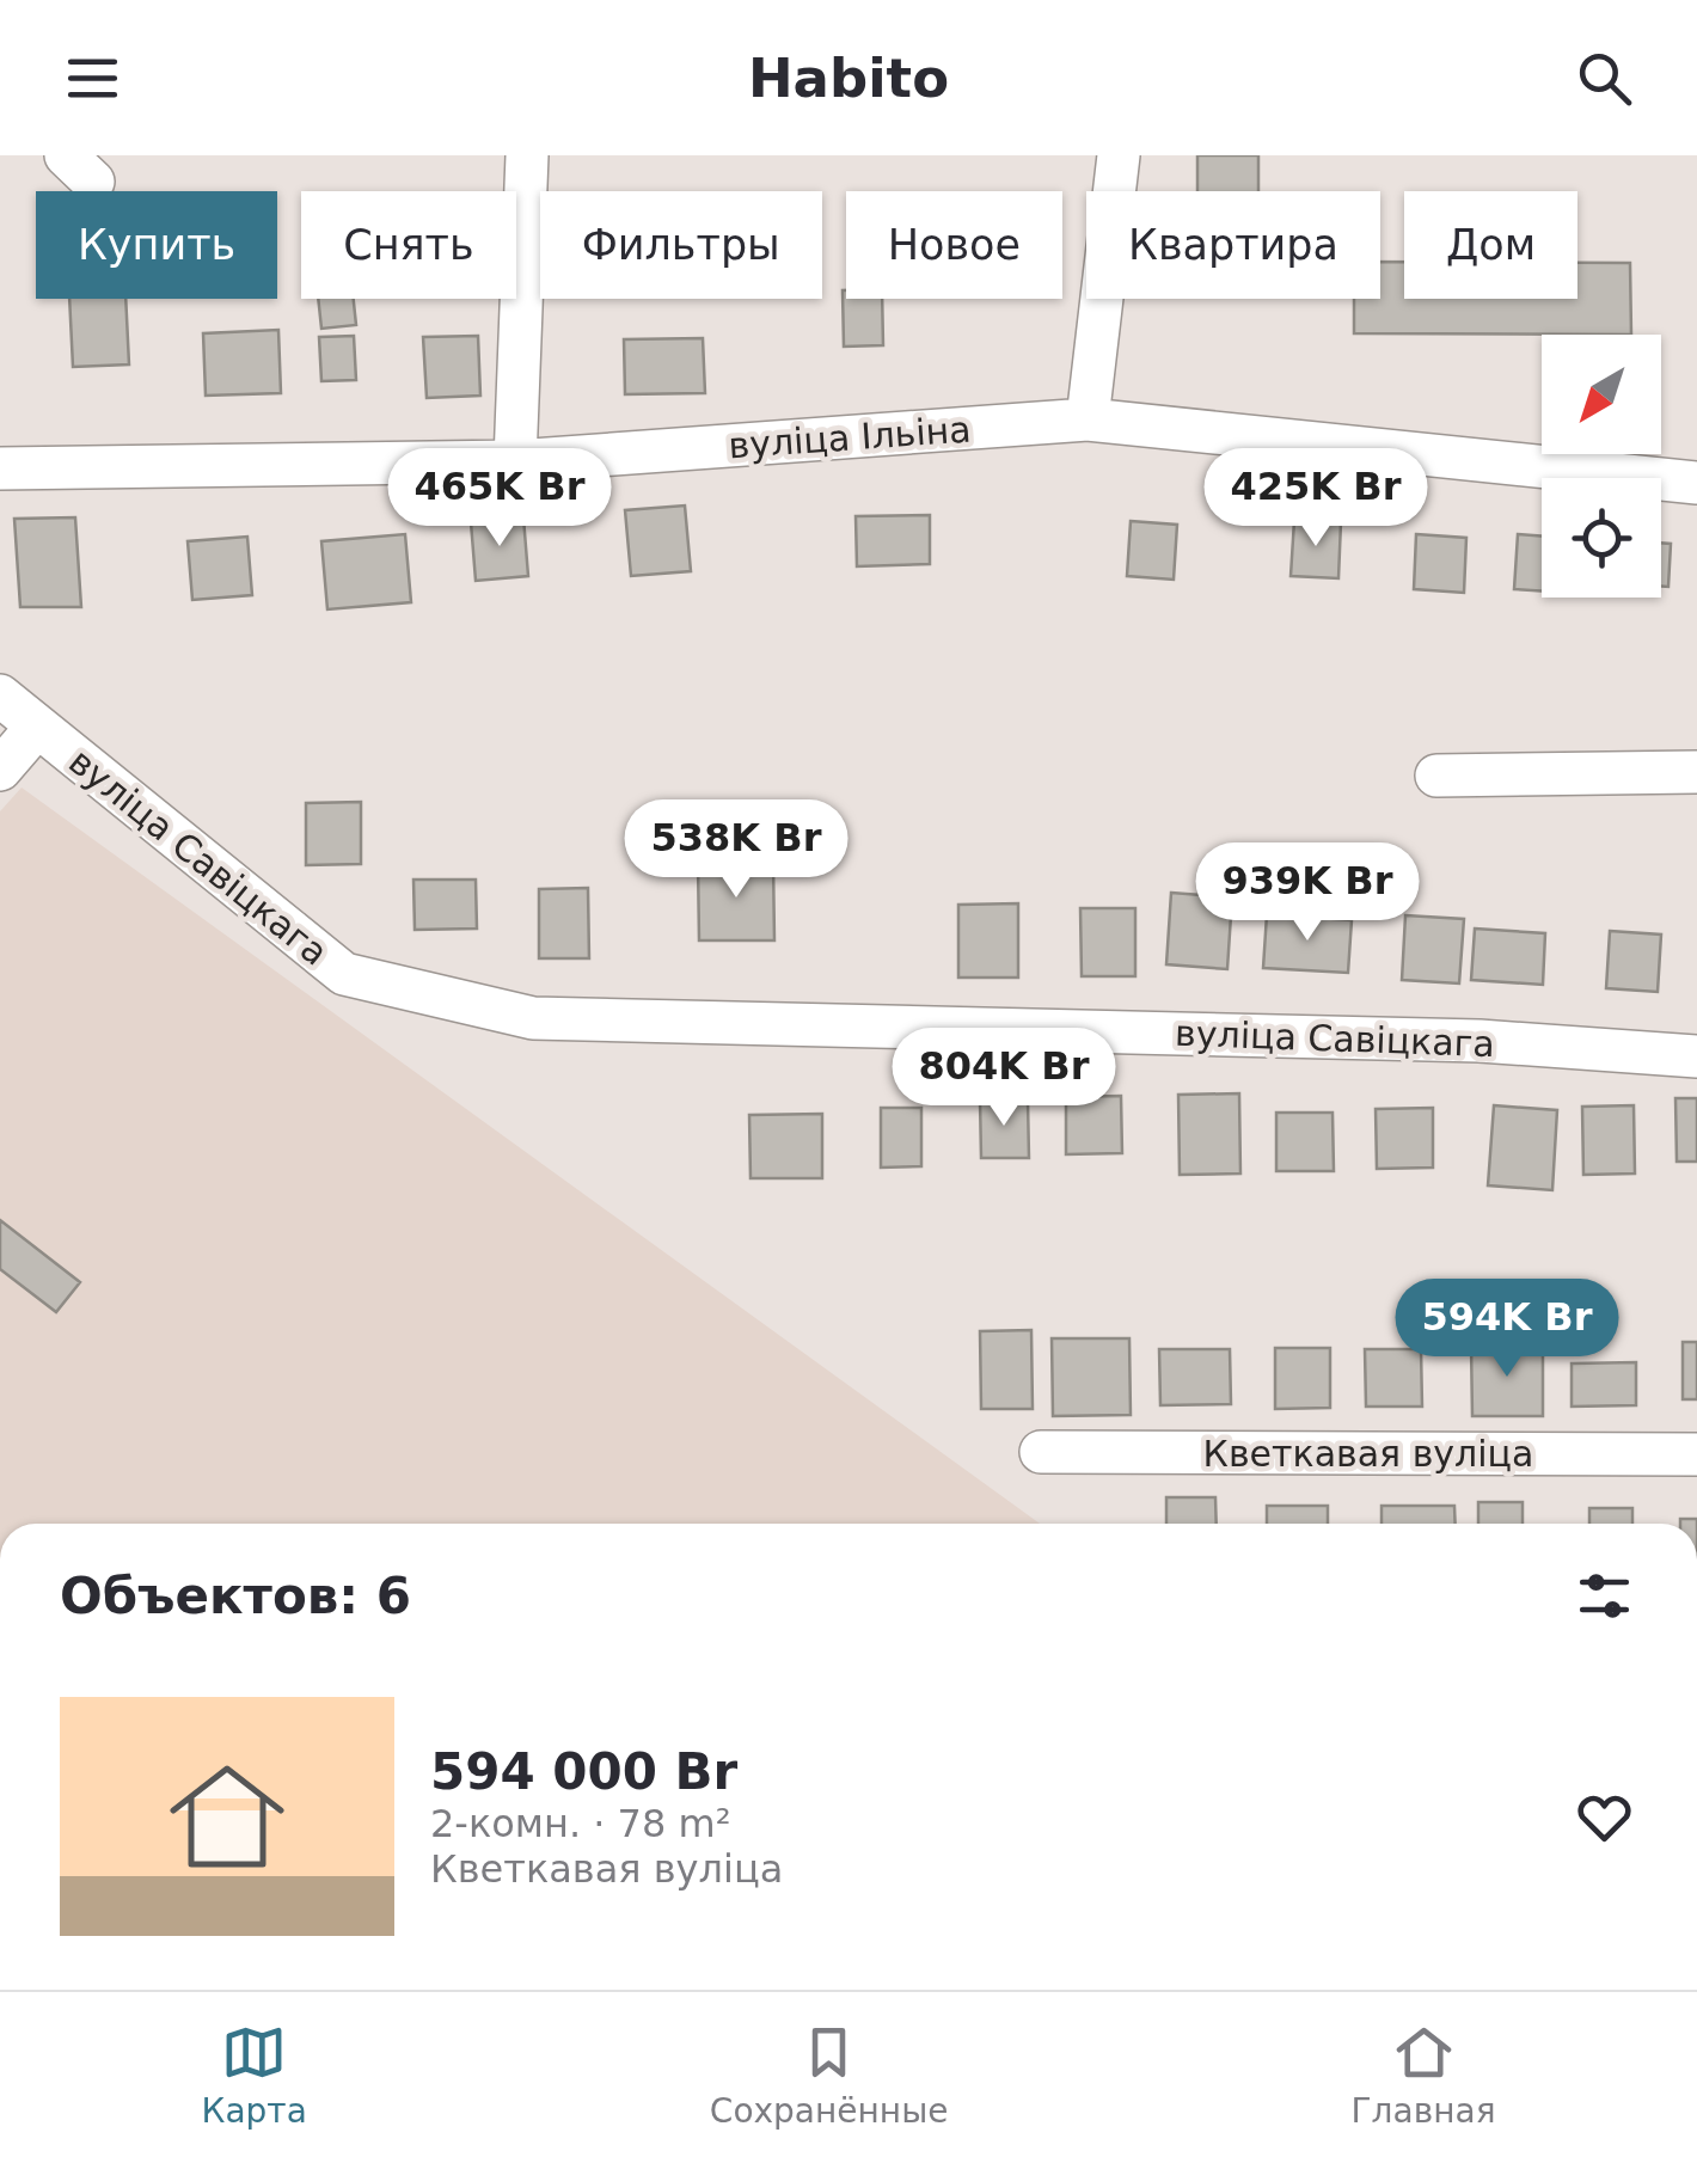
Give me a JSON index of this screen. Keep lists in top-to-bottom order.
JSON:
{
  "streets": {
    "street": ["вуліца Ільіна", "вуліца Савіцкага", "Кветкавая вуліца"]
  },
  "north": "bottom left",
  "page": {
    "header": "Habito",
    "chip": [
      "Купить",
      "Снять",
      "Фильтры",
      "Новое",
      "Квартира",
      "Дом"
    ],
    "price": [
      "465K Br",
      "425K Br",
      "538K Br",
      "939K Br",
      "804K Br",
      "594K Br"
    ],
    "heading": "Объектов: 6",
    "list": [
      {
        "name": "594 000 Br",
        "note": "2-комн. · 78 m² · Кветкавая вуліца"
      }
    ],
    "tabs": ["Карта", "Сохранённые", "Главная"]
  }
}
